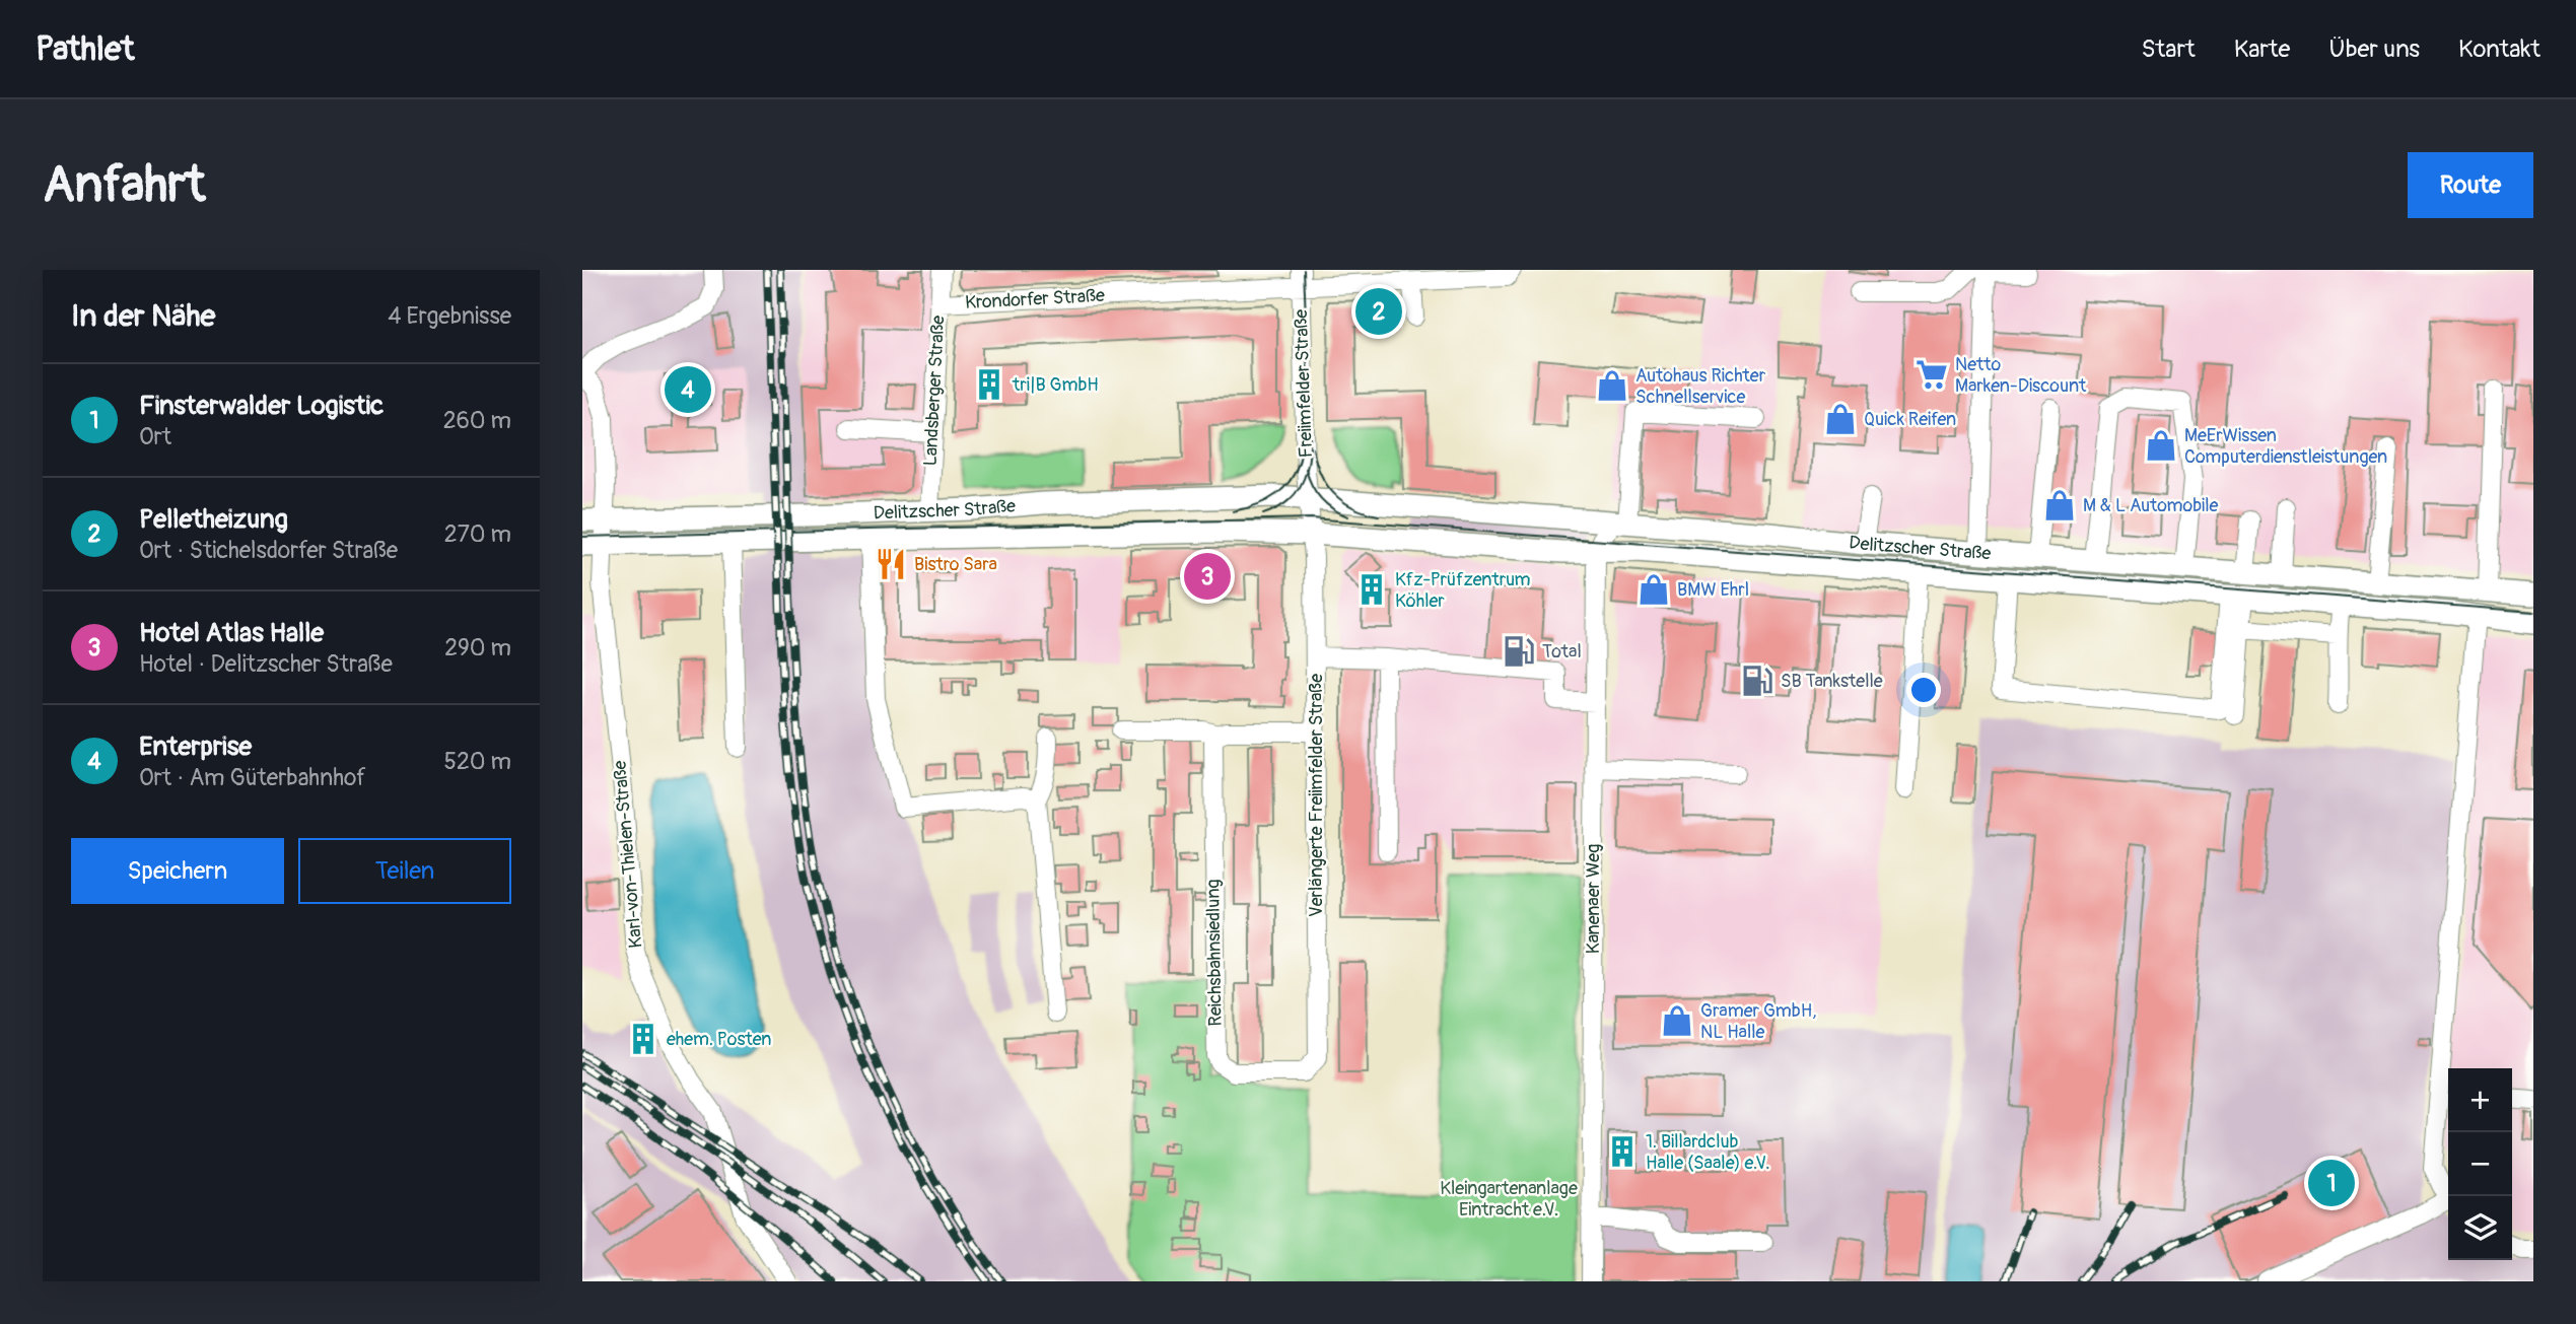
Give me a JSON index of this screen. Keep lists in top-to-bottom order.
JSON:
{
  "streets": {
    "main road": ["Delitzscher Straße"],
    "street": [
      "Krondorfer Straße",
      "Freiimfelder Straße",
      "Landsberger Straße",
      "Verlängerte Freiimfelder Straße",
      "Karl-von-Thielen-Straße",
      "Kanenaer Weg",
      "Reichsbahnsiedlung"
    ]
  },
  "crossings": [
    ["Krondorfer Straße", "Freiimfelder Straße"],
    ["Krondorfer Straße", "Landsberger Straße"],
    ["Freiimfelder Straße", "Delitzscher Straße"],
    ["Landsberger Straße", "Delitzscher Straße"],
    ["Delitzscher Straße", "Verlängerte Freiimfelder Straße"],
    ["Delitzscher Straße", "Karl-von-Thielen-Straße"],
    ["Delitzscher Straße", "Kanenaer Weg"],
    ["Verlängerte Freiimfelder Straße", "Reichsbahnsiedlung"]
  ],
  "parks": ["Kleingartenanlage Eintracht e.V."],
  "places": {
    "supermarket": ["Netto Marken-Discount"],
    "building": [
      "tri|B GmbH",
      "Kfz-Prüfzentrum Köhler",
      "ehem. Posten",
      "1. Billardclub Halle (Saale) e.V."
    ],
    "shop": [
      "Autohaus Richter Schnellservice",
      "Quick Reifen",
      "MeErWissen Computerdienstleistungen",
      "M & L Automobile",
      "BMW Ehrl",
      "Gramer GmbH, NL Halle"
    ],
    "restaurant": ["Bistro Sara"],
    "fuel station": ["Total", "SB Tankstelle"]
  },
  "page": {
    "header": "Pathlet",
    "nav": [
      "Start",
      "Karte",
      "Über uns",
      "Kontakt"
    ],
    "buttons": [
      "Route",
      ["Speichern", "Teilen"]
    ],
    "title": "Anfahrt",
    "heading": ["In der Nähe", "4 Ergebnisse"],
    "pins": [
      "2",
      "4",
      "3",
      "1"
    ],
    "list": [
      {
        "mark": "1",
        "name": "Finsterwalder Logistic",
        "note": "Ort",
        "value": "260 m"
      },
      {
        "mark": "2",
        "name": "Pelletheizung",
        "note": "Ort · Stichelsdorfer Straße",
        "value": "270 m"
      },
      {
        "mark": "3",
        "name": "Hotel Atlas Halle",
        "note": "Hotel · Delitzscher Straße",
        "value": "290 m"
      },
      {
        "mark": "4",
        "name": "Enterprise",
        "note": "Ort · Am Güterbahnhof",
        "value": "520 m"
      }
    ],
    "map_buttons": ["+", "−"]
  }
}
